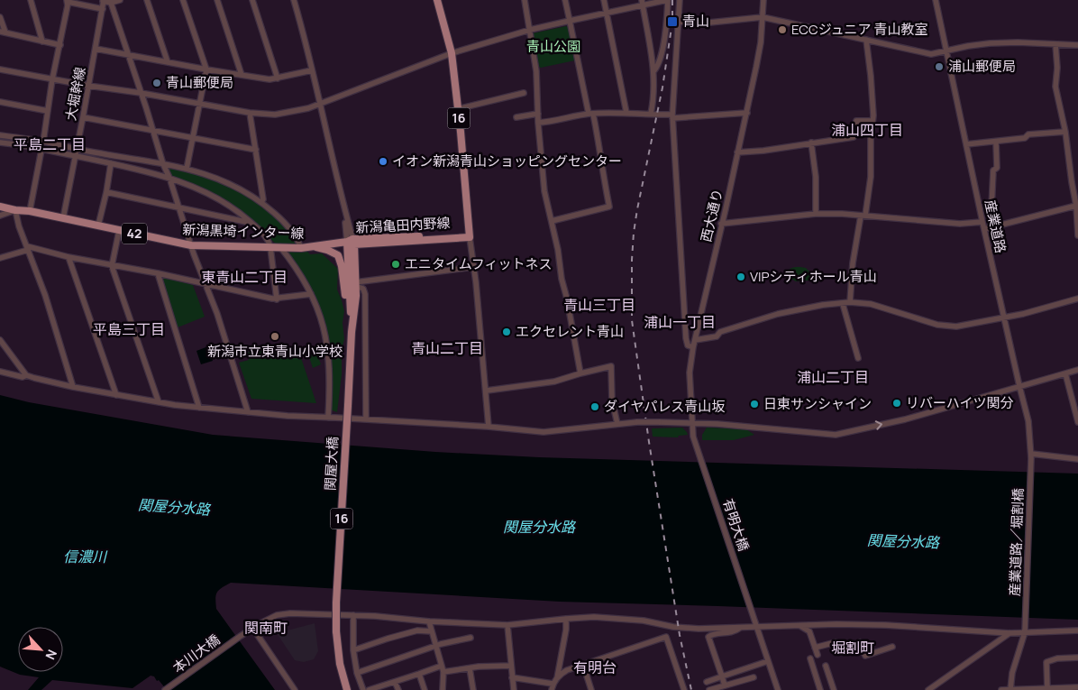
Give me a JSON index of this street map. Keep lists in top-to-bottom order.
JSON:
{
  "streets": {
    "main road": [
      "16",
      "新潟亀田内野線",
      "新潟黒埼インター線",
      "42",
      "関屋大橋"
    ],
    "street": [
      "大堀幹線",
      "西大通り",
      "産業道路",
      "有明大橋",
      "産業道路／堀割橋",
      "本川大橋"
    ]
  },
  "crossings": [
    ["大堀幹線", "新潟黒埼インター線"],
    ["西大通り", "有明大橋"],
    ["新潟亀田内野線", "新潟黒埼インター線"],
    ["新潟亀田内野線", "関屋大橋"],
    ["産業道路", "産業道路／堀割橋"]
  ],
  "districts": [
    "浦山四丁目",
    "平島二丁目",
    "東青山二丁目",
    "青山三丁目",
    "浦山一丁目",
    "平島三丁目",
    "青山二丁目",
    "浦山二丁目",
    "関南町",
    "堀割町",
    "有明台"
  ],
  "water": ["関屋分水路", "信濃川"],
  "parks": ["青山公園"],
  "places": {
    "transit": ["青山"],
    "other": [
      "ECCジュニア 青山教室",
      "浦山郵便局",
      "青山郵便局",
      "イオン新潟青山ショッピングセンター",
      "エニタイムフィットネス",
      "VIPシティホール青山",
      "エクセレント青山",
      "新潟市立東青山小学校",
      "リバーハイツ関分",
      "日東サンシャイン",
      "ダイヤパレス青山坂"
    ]
  },
  "north": "bottom right"
}
